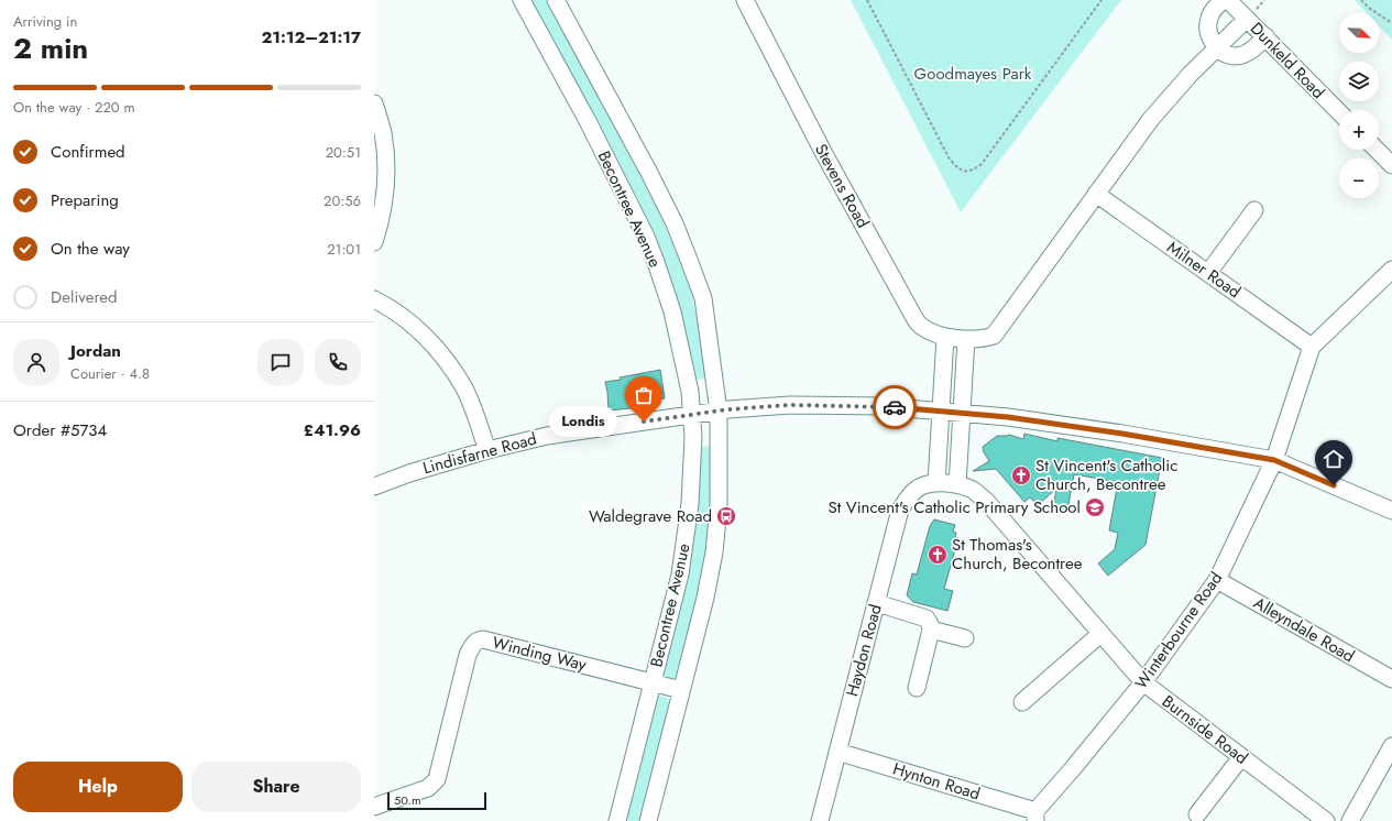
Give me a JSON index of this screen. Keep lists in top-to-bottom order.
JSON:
{
  "streets": {
    "street": [
      "Dunkeld Road",
      "Stevens Road",
      "Becontree Avenue",
      "Milner Road",
      "Lindisfarne Road",
      "Alleyndale Road",
      "Winterbourne Road",
      "Haydon Road",
      "Winding Way",
      "Burnside Road",
      "Hynton Road"
    ]
  },
  "crossings": [
    ["Dunkeld Road", "Stevens Road"],
    ["Stevens Road", "Milner Road"],
    ["Becontree Avenue", "Lindisfarne Road"],
    ["Becontree Avenue", "Winding Way"],
    ["Milner Road", "Winterbourne Road"],
    ["Alleyndale Road", "Winterbourne Road"],
    ["Winterbourne Road", "Burnside Road"],
    ["Winterbourne Road", "Hynton Road"],
    ["Haydon Road", "Burnside Road"],
    ["Haydon Road", "Hynton Road"]
  ],
  "parks": ["Goodmayes Park"],
  "places": {
    "other": ["Londis"],
    "church": ["St Vincent's Catholic Church, Becontree", "St Thomas's Church, Becontree"],
    "school or university": ["St Vincent's Catholic Primary School"],
    "bus stop": ["Waldegrave Road"]
  },
  "scale_bar": "50 m",
  "north": "bottom right",
  "page": {
    "heading": ["2 min", "Arriving in", "21:12–21:17"],
    "panel": [
      "Jordan",
      "Courier · 4.8",
      "Order #5734",
      "£41.96"
    ],
    "map_buttons": ["+", "−"],
    "bar": "On the way · 220 m",
    "list": [
      ["Confirmed", "20:51"],
      ["Preparing", "20:56"],
      ["On the way", "21:01"],
      "Delivered"
    ],
    "bubble": "Londis",
    "buttons": ["Help", "Share"],
    "scale": "50 m"
  }
}
